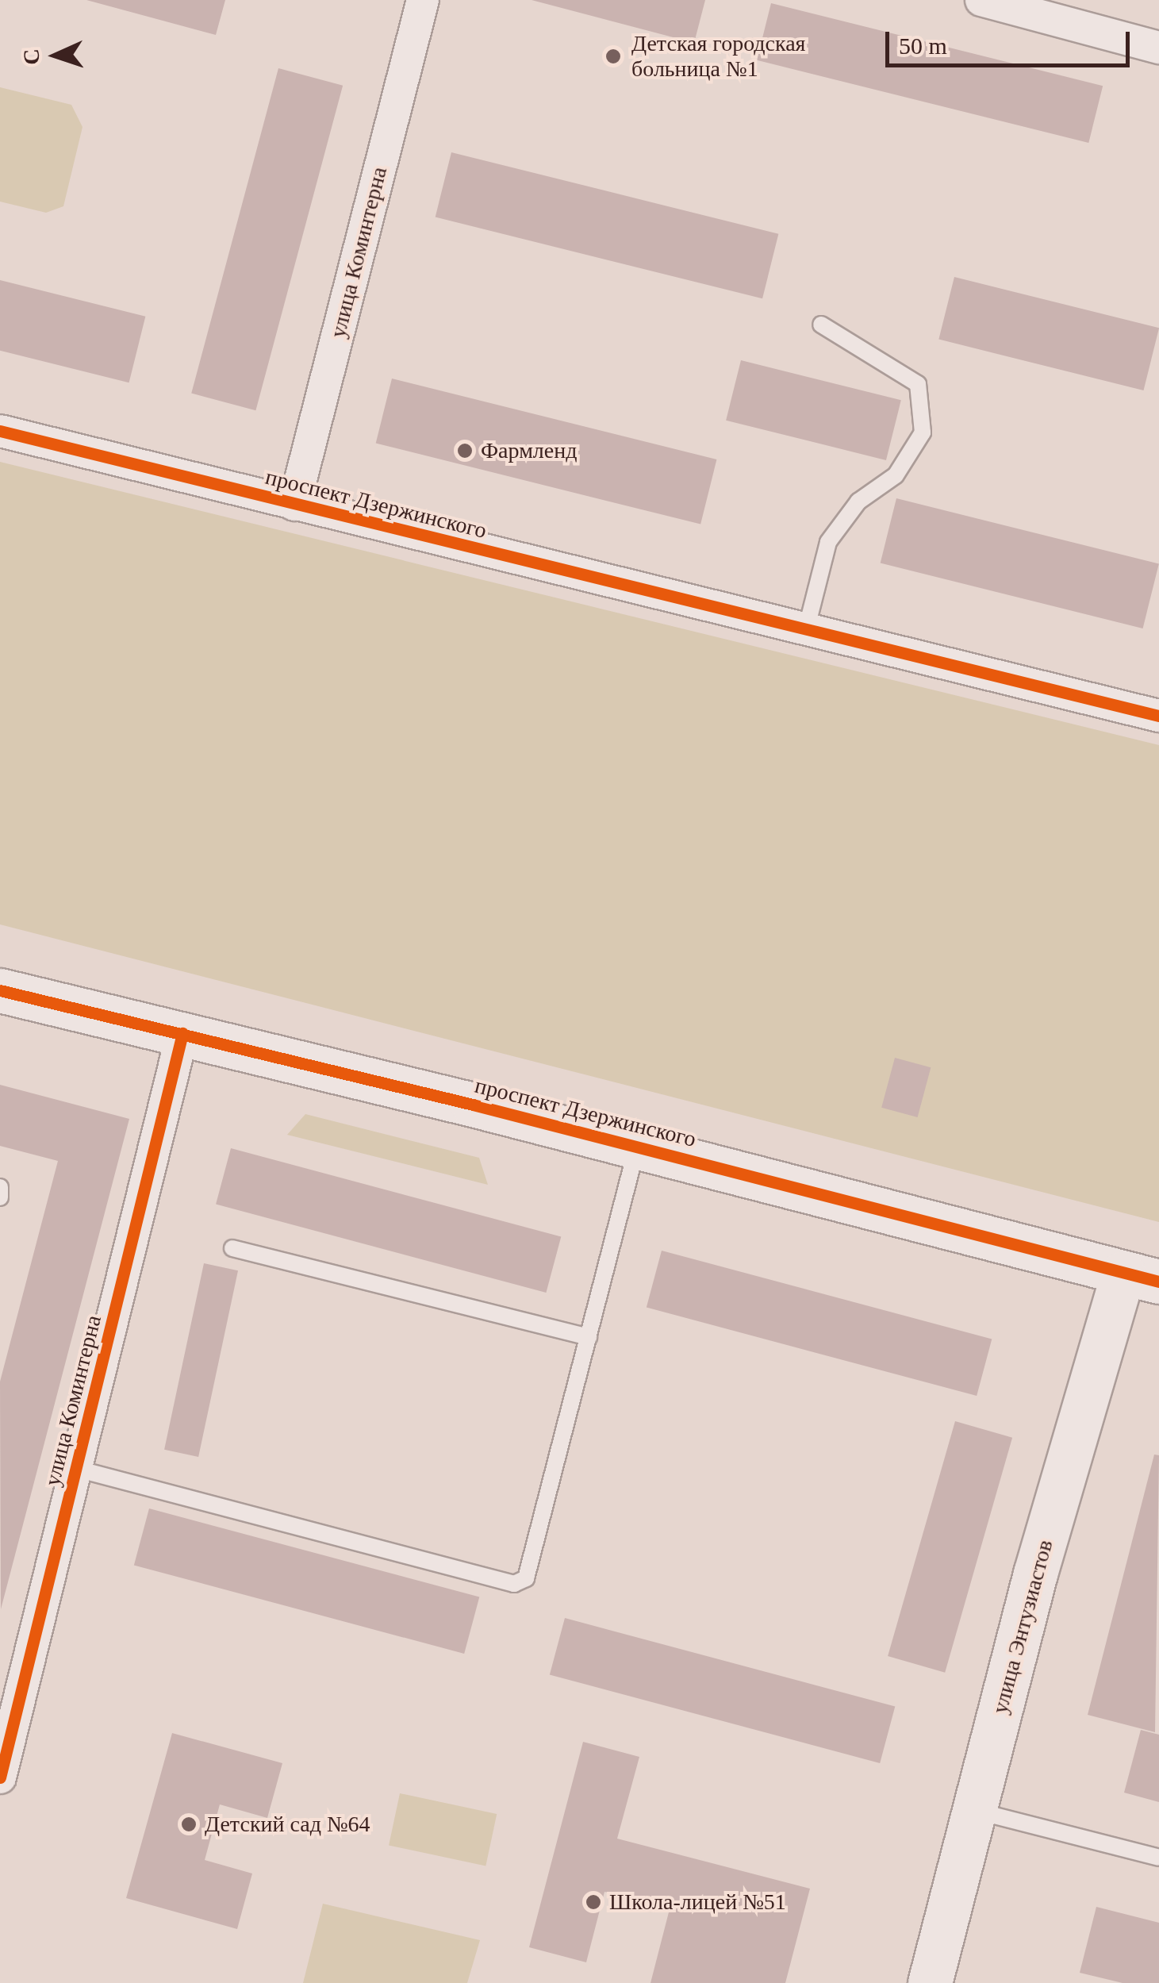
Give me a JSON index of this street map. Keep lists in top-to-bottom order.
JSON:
{
  "streets": {
    "street": ["улица Коминтерна", "проспект Дзержинского", "улица Энтузиастов"]
  },
  "crossings": [
    ["улица Коминтерна", "проспект Дзержинского"],
    ["проспект Дзержинского", "улица Энтузиастов"]
  ],
  "places": [
    "Детская городская больница №1",
    "Фармленд",
    "Детский сад №64",
    "Школа-лицей №51"
  ],
  "scale_bar": "50 m",
  "north": "left"
}
